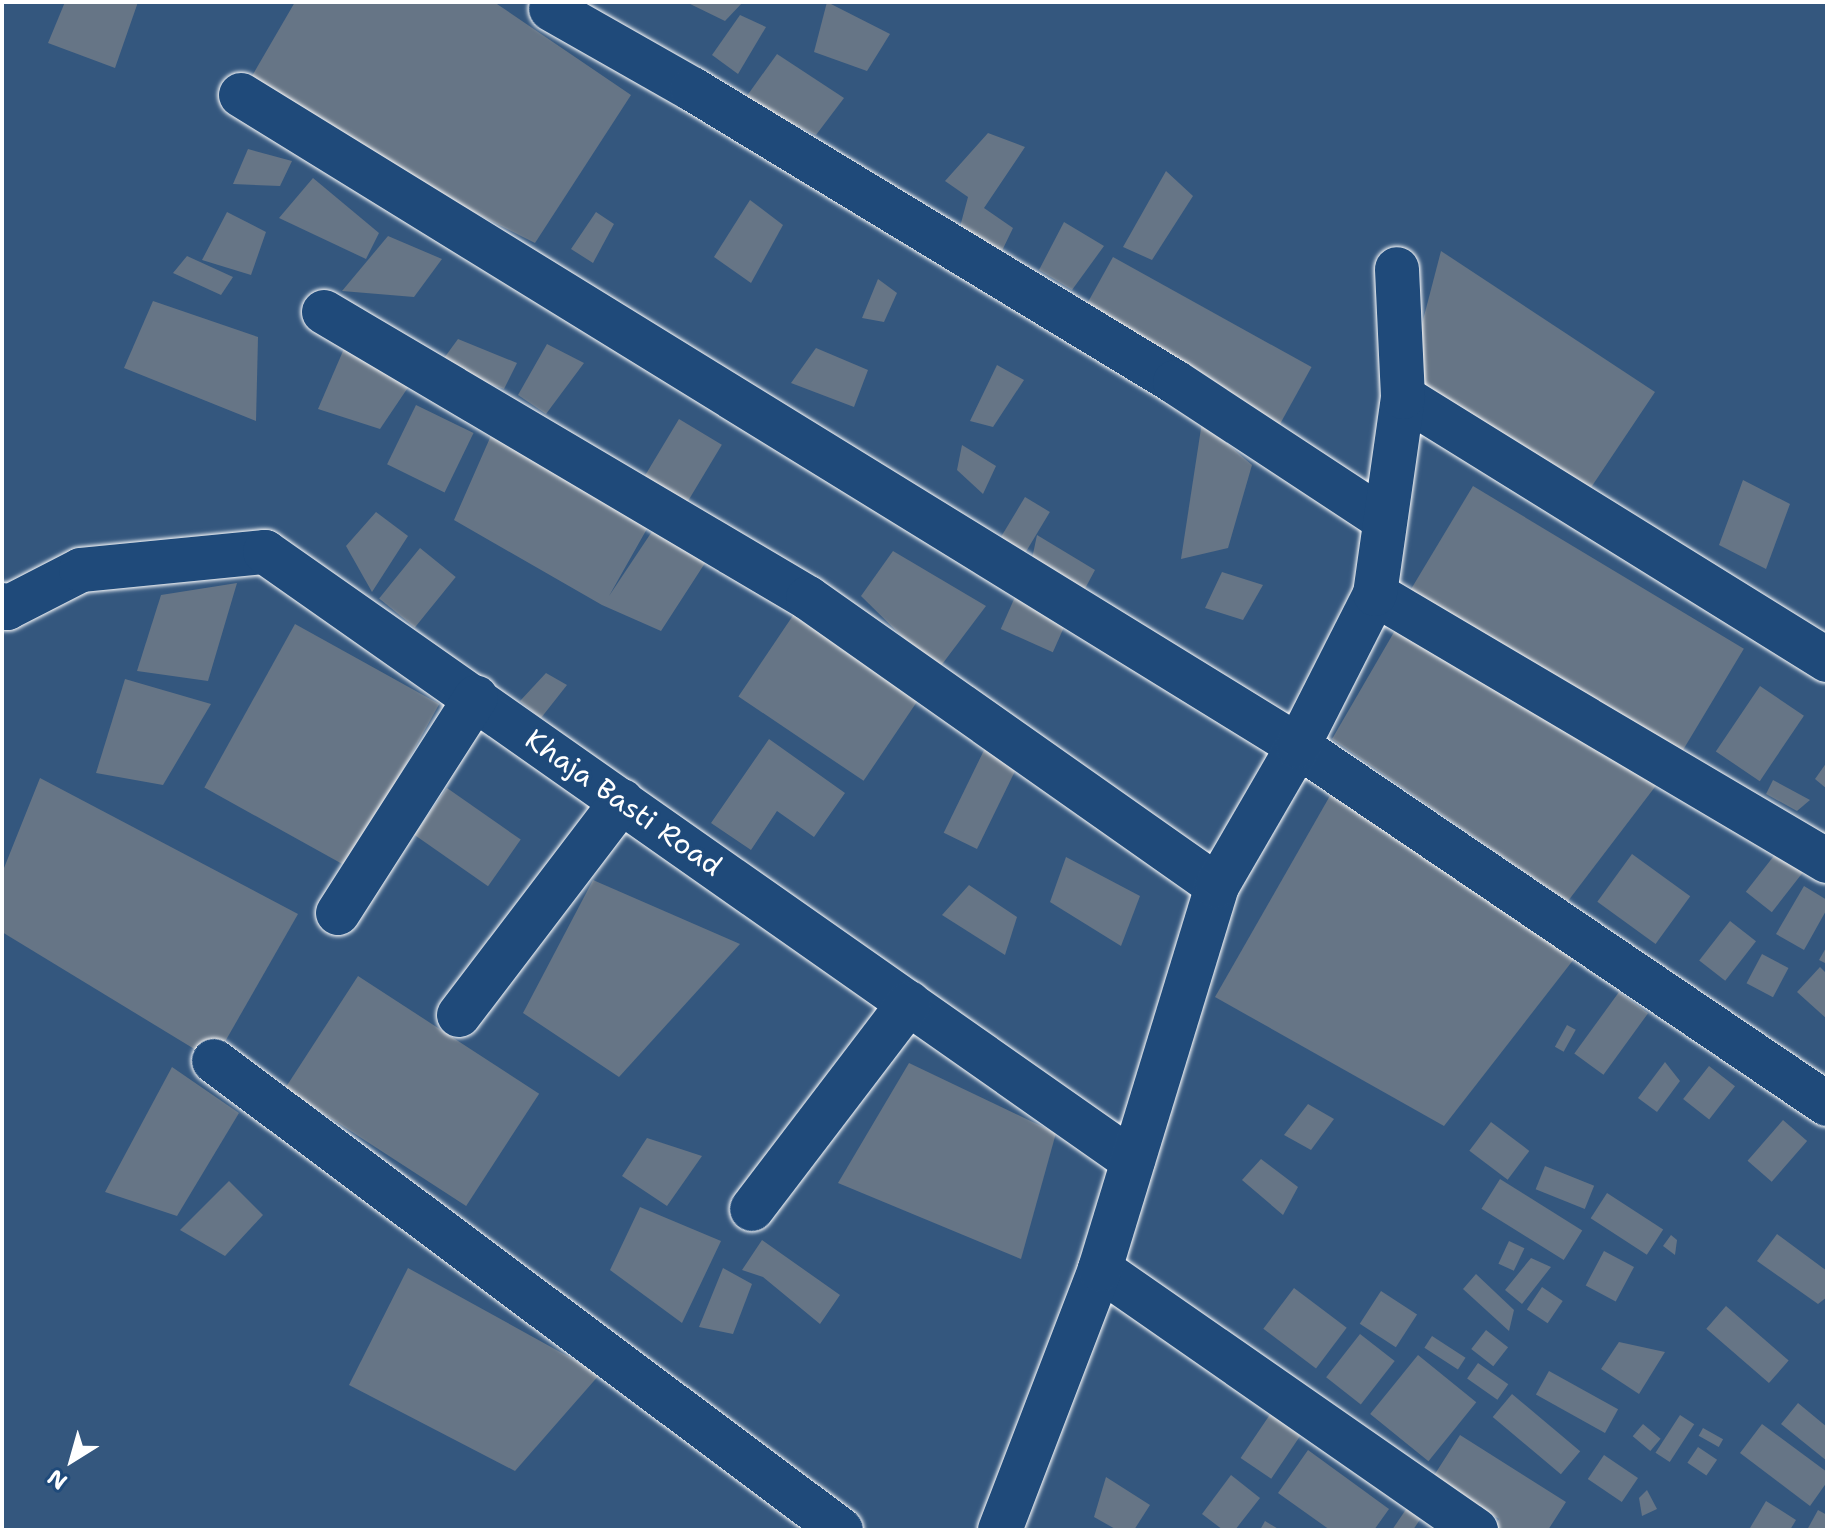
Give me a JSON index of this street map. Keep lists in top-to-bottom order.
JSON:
{
  "streets": {
    "street": ["Khaja Basti Road"]
  },
  "north": "bottom left"
}
